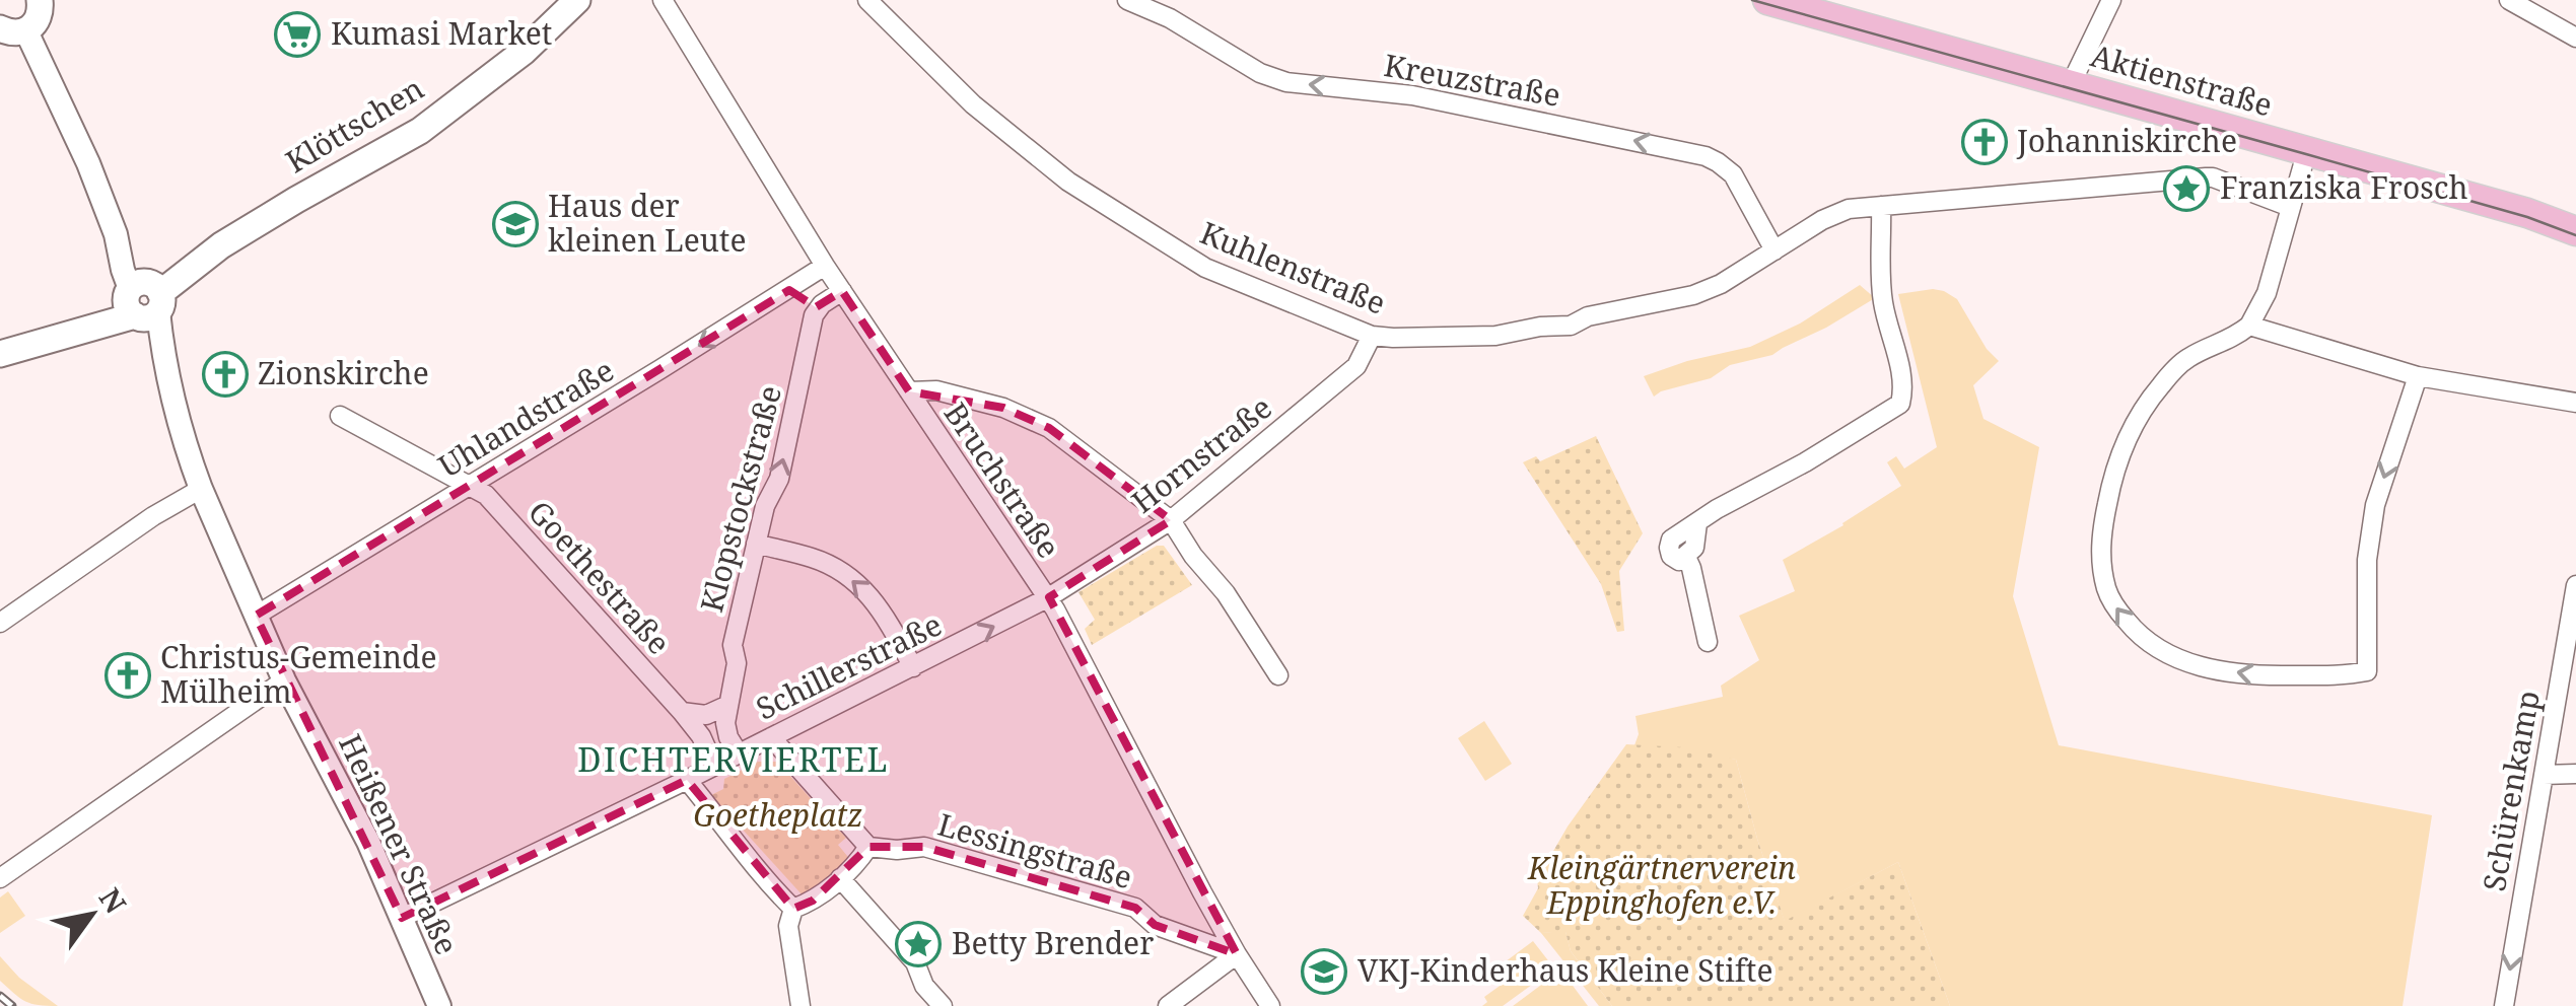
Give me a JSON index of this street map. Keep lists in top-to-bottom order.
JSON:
{
  "streets": {
    "main road": ["Aktienstraße", "Klöttschen"],
    "street": [
      "Kreuzstraße",
      "Kuhlenstraße",
      "Uhlandstraße",
      "Hornstraße",
      "Bruchstraße",
      "Klopstockstraße",
      "Goethestraße",
      "Schillerstraße",
      "Schürenkamp",
      "Heißener Straße",
      "Lessingstraße"
    ]
  },
  "crossings": [
    ["Kreuzstraße", "Kuhlenstraße"],
    ["Klöttschen", "Heißener Straße"],
    ["Kuhlenstraße", "Hornstraße"],
    ["Uhlandstraße", "Bruchstraße"],
    ["Uhlandstraße", "Goethestraße"],
    ["Uhlandstraße", "Heißener Straße"],
    ["Hornstraße", "Bruchstraße"],
    ["Hornstraße", "Schillerstraße"],
    ["Bruchstraße", "Schillerstraße"],
    ["Bruchstraße", "Lessingstraße"],
    ["Klopstockstraße", "Schillerstraße"],
    ["Goethestraße", "Schillerstraße"],
    ["Schillerstraße", "Heißener Straße"]
  ],
  "one_way": [
    "Kreuzstraße",
    "Uhlandstraße",
    "Klopstockstraße",
    "Schürenkamp"
  ],
  "districts": ["DICHTERVIERTEL"],
  "parks": ["Goetheplatz", "Kleingärtnerverein Eppinghofen e.V."],
  "places": {
    "supermarket": ["Kumasi Market"],
    "church": ["Johanniskirche", "Zionskirche", "Christus-Gemeinde Mülheim"],
    "place": ["Franziska Frosch", "Betty Brender"],
    "school or university": ["Haus der kleinen Leute", "VKJ-Kinderhaus Kleine Stifte"]
  },
  "north": "top right"
}
